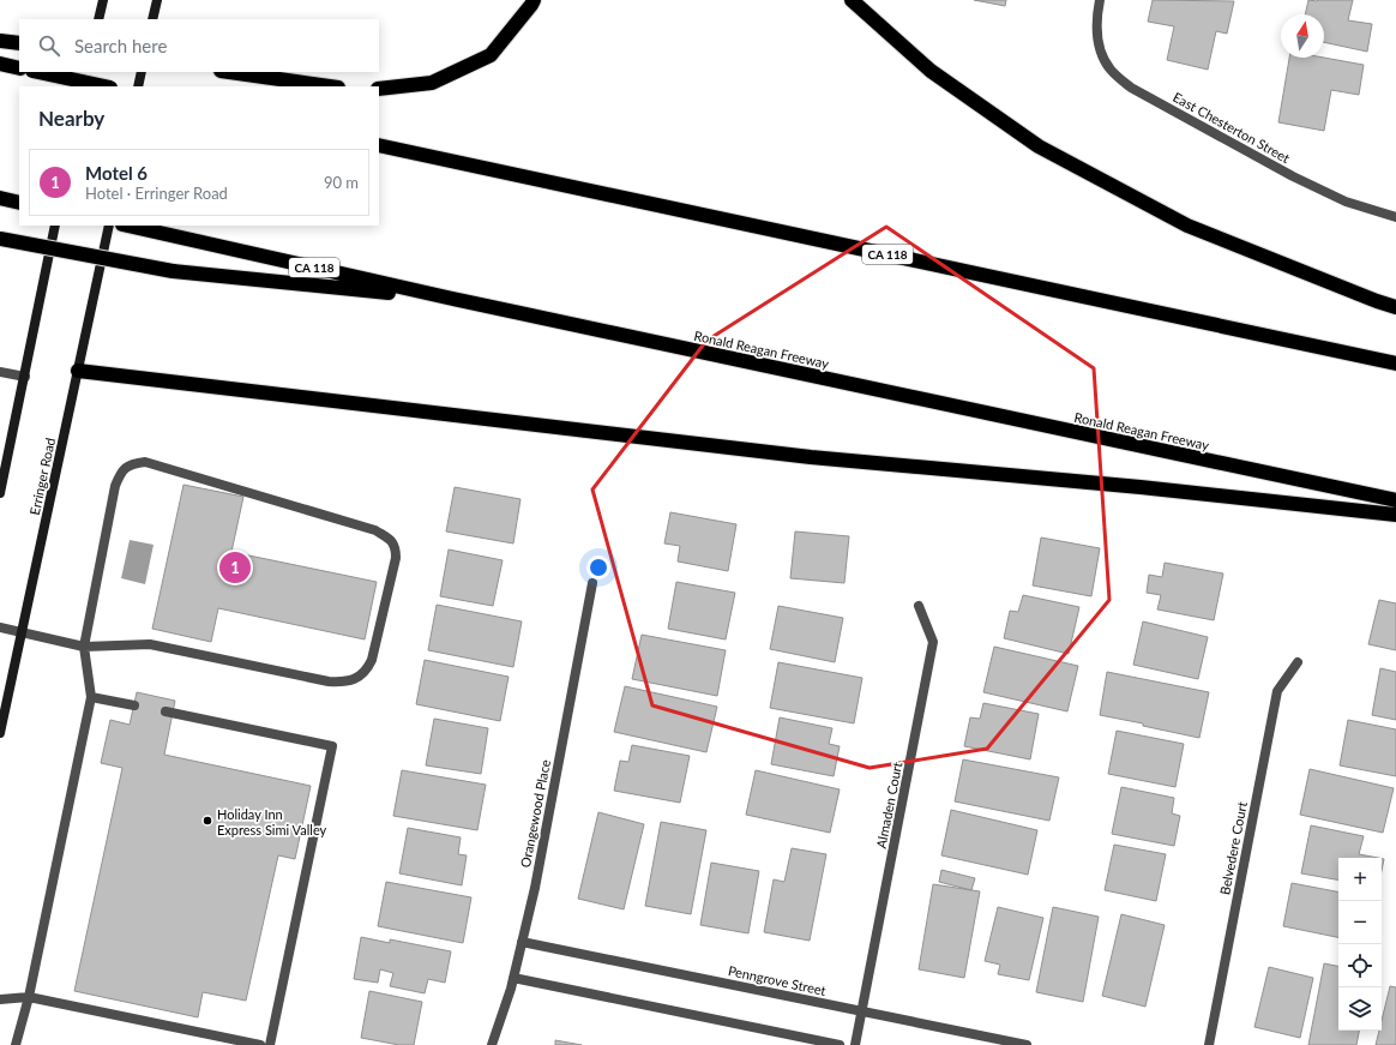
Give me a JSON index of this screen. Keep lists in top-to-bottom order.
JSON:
{
  "streets": {
    "highway": ["CA 118", "Ronald Reagan Freeway"],
    "main road": ["Erringer Road"],
    "street": [
      "East Chesterton Street",
      "Almaden Court",
      "Orangewood Place",
      "Belvedere Court",
      "Penngrove Street"
    ]
  },
  "crossings": [
    ["Almaden Court", "Penngrove Street"],
    ["Orangewood Place", "Penngrove Street"]
  ],
  "places": ["Holiday Inn Express Simi Valley"],
  "north": "top",
  "page": {
    "search": "Search here",
    "heading": "Nearby",
    "list": [
      {
        "mark": "1",
        "name": "Motel 6",
        "note": "Hotel · Erringer Road",
        "value": "90 m"
      }
    ],
    "pins": "1",
    "map_buttons": ["+", "−"]
  }
}
